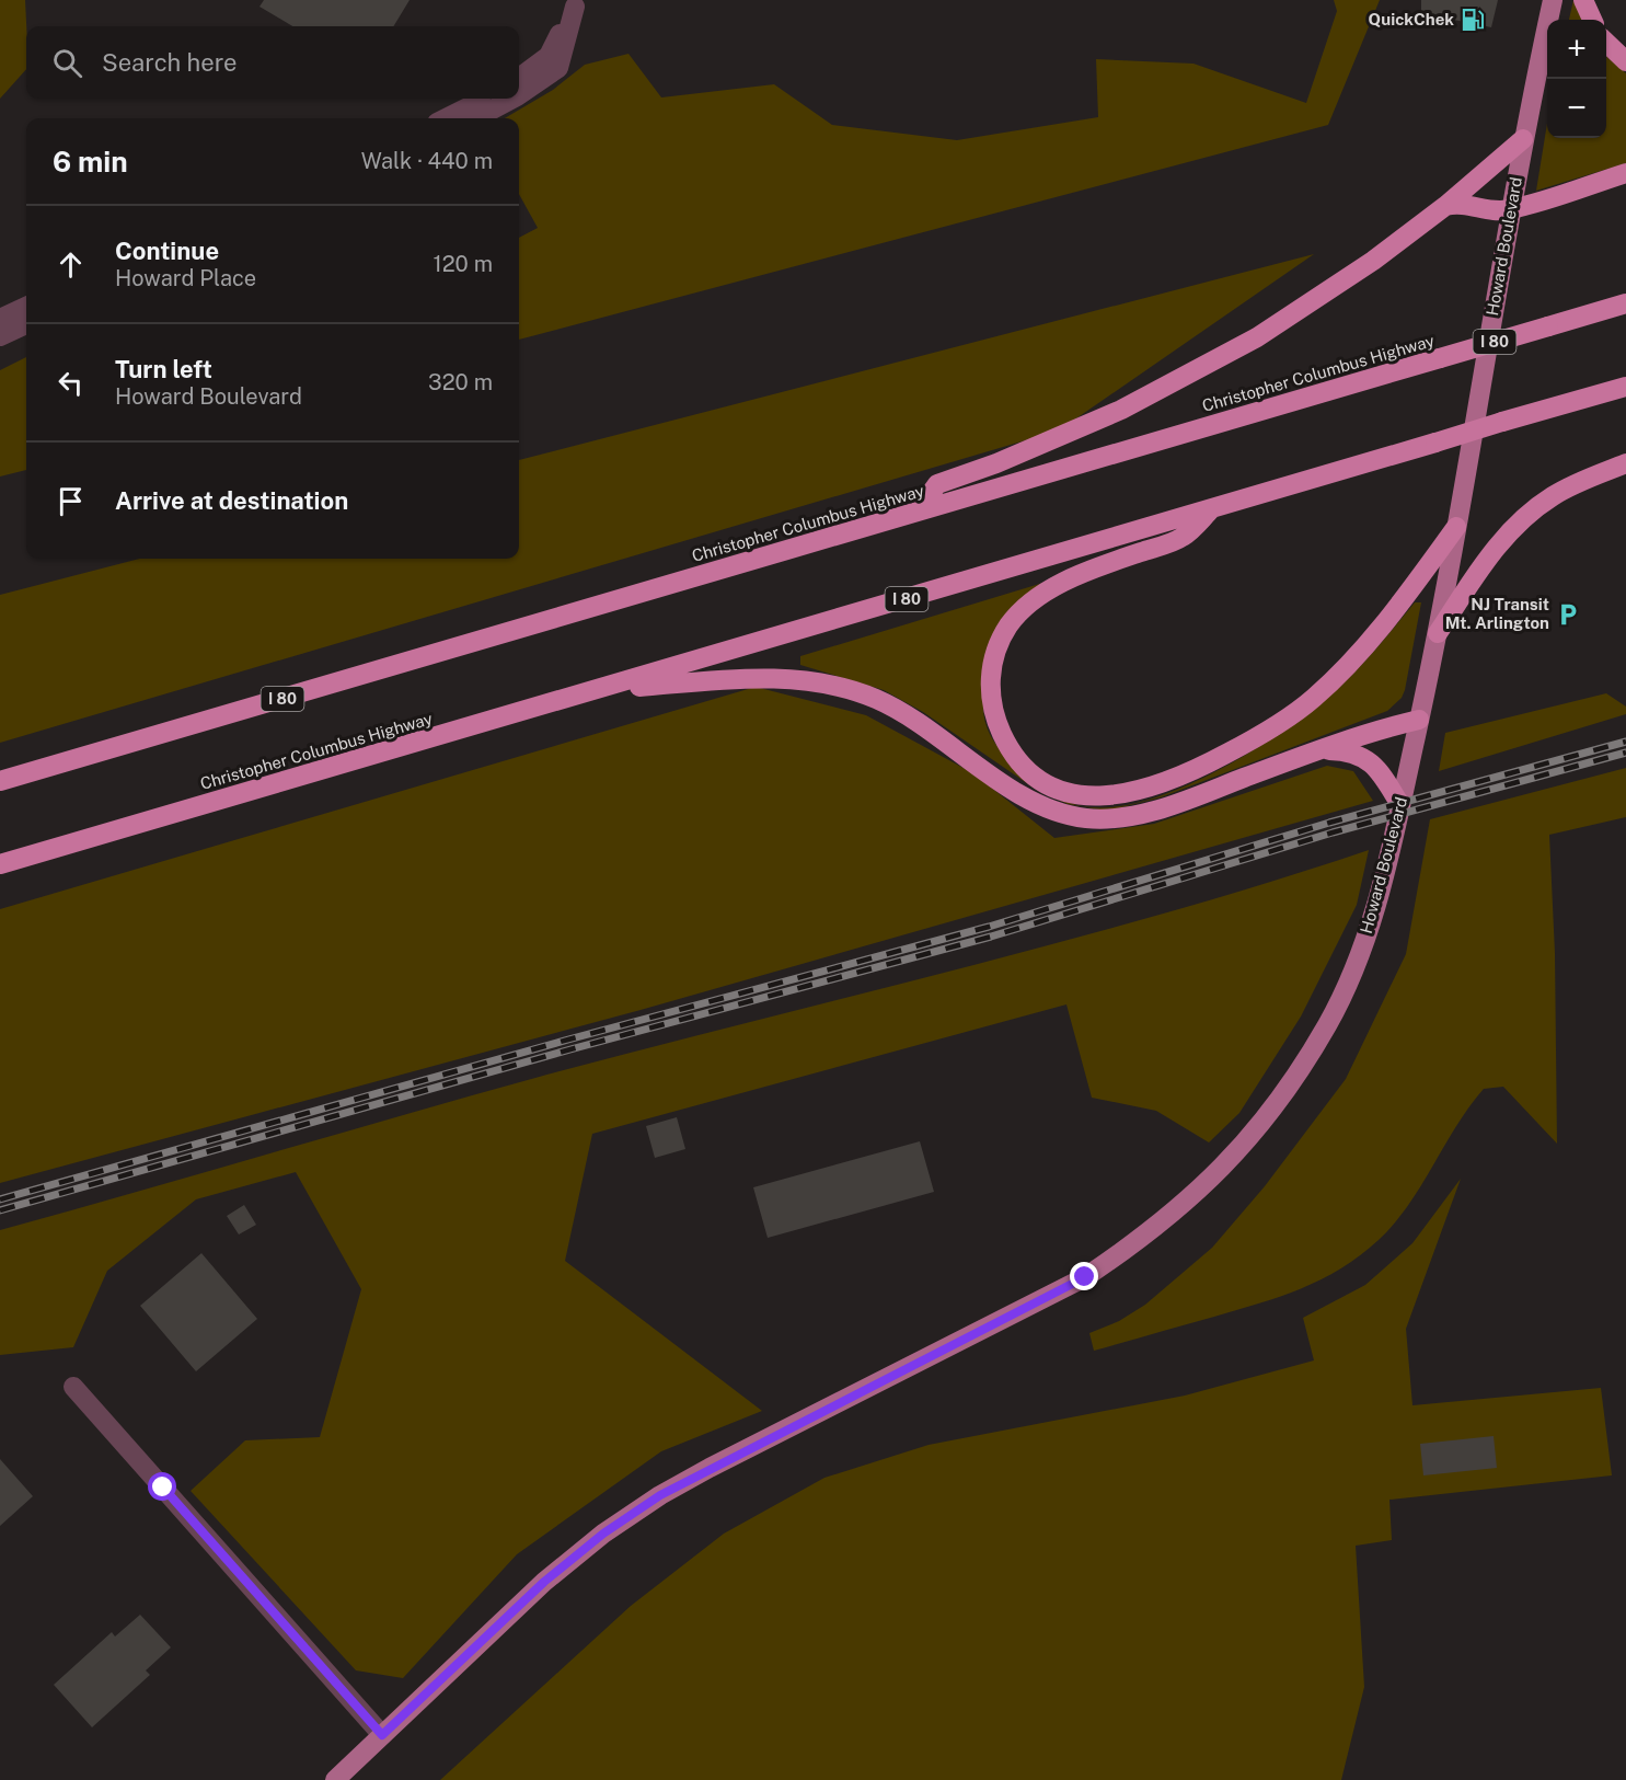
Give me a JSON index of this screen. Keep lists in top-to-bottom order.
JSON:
{
  "streets": {
    "highway": ["I 80", "Christopher Columbus Highway"],
    "main road": ["Howard Boulevard"]
  },
  "places": {
    "fuel station": ["QuickChek"],
    "parking": ["NJ Transit Mt. Arlington"]
  },
  "page": {
    "map_buttons": ["+", "−"],
    "search": "Search here",
    "heading": ["6 min", "Walk · 440 m"],
    "list": [
      ["Continue", "Howard Place", "120 m"],
      ["Turn left", "Howard Boulevard", "320 m"],
      "Arrive at destination"
    ]
  }
}
